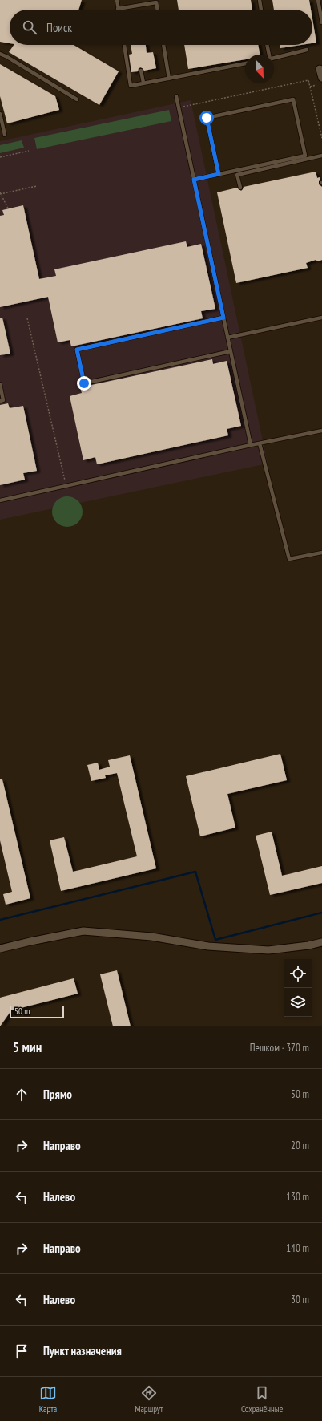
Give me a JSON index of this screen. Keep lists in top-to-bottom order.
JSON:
{
  "scale_bar": "50 m",
  "north": "bottom right",
  "page": {
    "search": "Поиск",
    "scale": "50 m",
    "heading": ["5 мин", "Пешком · 370 m"],
    "list": [
      ["Прямо", "50 m"],
      ["Направо", "20 m"],
      ["Налево", "130 m"],
      ["Направо", "140 m"],
      ["Налево", "30 m"],
      "Пункт назначения"
    ],
    "nav": ["Карта", "Маршрут", "Сохранённые"]
  }
}
